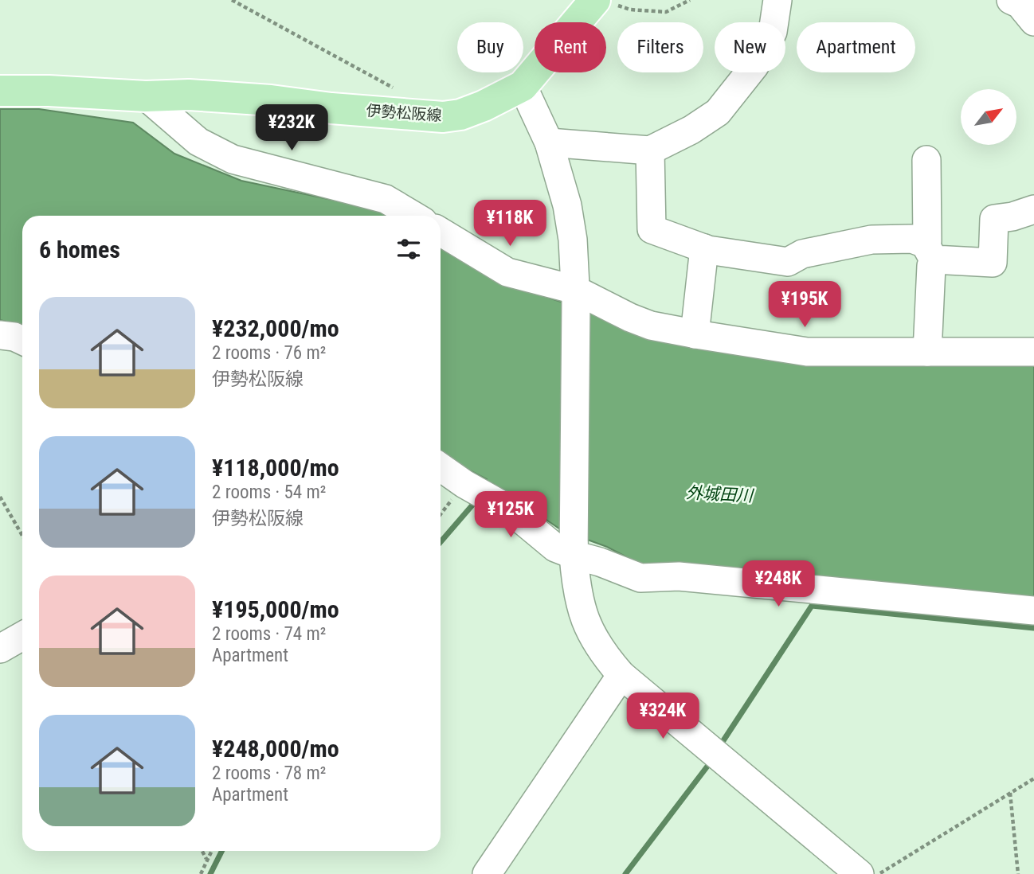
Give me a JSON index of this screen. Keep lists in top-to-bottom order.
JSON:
{
  "streets": {
    "main road": ["伊勢松阪線"]
  },
  "water": ["外城田川"],
  "north": "top right",
  "page": {
    "chip": [
      "Buy",
      "Rent",
      "Filters",
      "New",
      "Apartment"
    ],
    "price": [
      "¥232K",
      "¥118K",
      "¥195K",
      "¥125K",
      "¥248K",
      "¥324K"
    ],
    "heading": "6 homes",
    "list": [
      {
        "name": "¥232,000/mo",
        "note": "2 rooms · 76 m² · 伊勢松阪線"
      },
      {
        "name": "¥118,000/mo",
        "note": "2 rooms · 54 m² · 伊勢松阪線"
      },
      {
        "name": "¥195,000/mo",
        "note": "2 rooms · 74 m² · Apartment"
      },
      {
        "name": "¥248,000/mo",
        "note": "2 rooms · 78 m² · Apartment"
      }
    ]
  }
}
